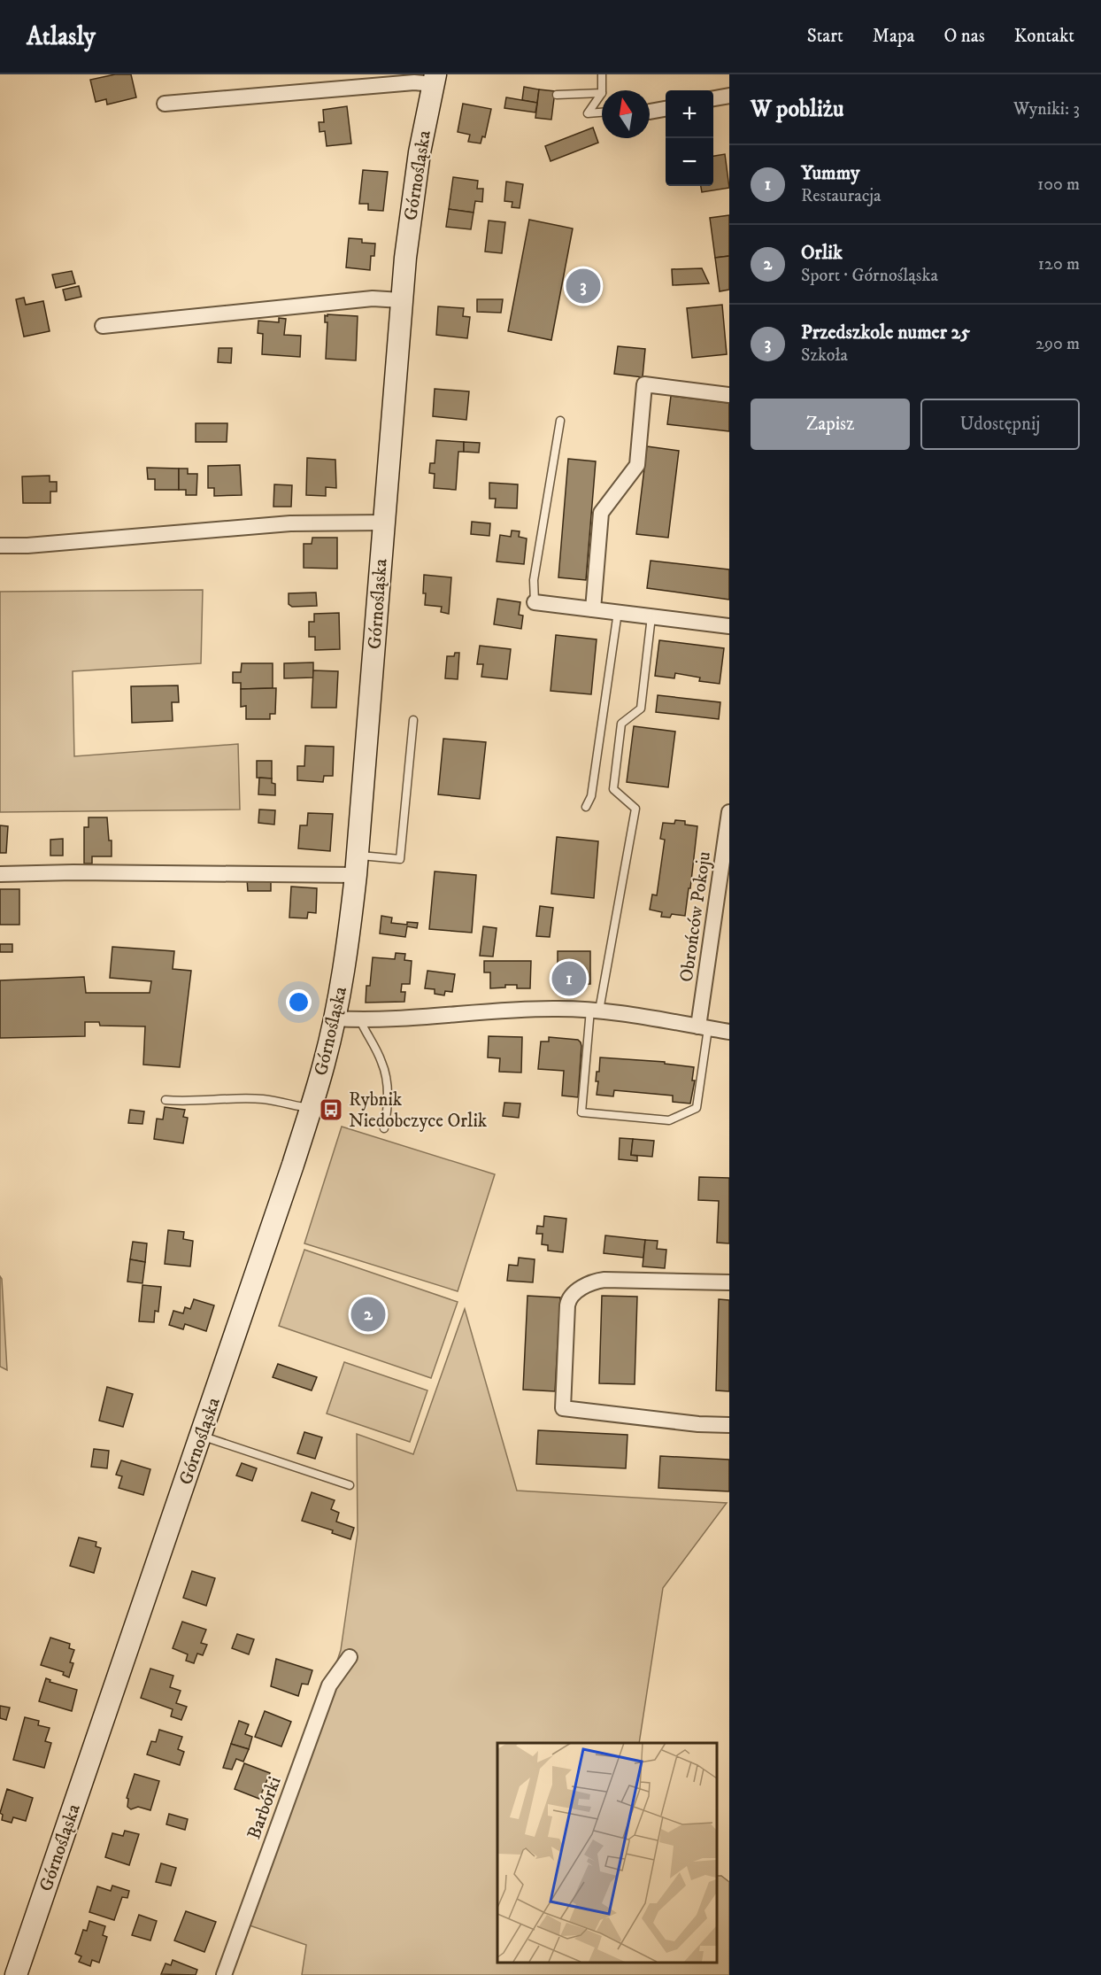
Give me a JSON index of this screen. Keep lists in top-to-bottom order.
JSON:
{
  "streets": {
    "street": ["Górnośląska", "Obrońców Pokoju", "Barbórki"]
  },
  "places": {
    "bus stop": ["Rybnik Niedobczyce Orlik"]
  },
  "north": "top",
  "page": {
    "header": "Atlasly",
    "nav": [
      "Start",
      "Mapa",
      "O nas",
      "Kontakt"
    ],
    "heading": ["W pobliżu", "Wyniki: 3"],
    "map_buttons": ["+", "−"],
    "list": [
      {
        "mark": "1",
        "name": "Yummy",
        "note": "Restauracja",
        "value": "100 m"
      },
      {
        "mark": "2",
        "name": "Orlik",
        "note": "Sport · Górnośląska",
        "value": "120 m"
      },
      {
        "mark": "3",
        "name": "Przedszkole numer 25",
        "note": "Szkoła",
        "value": "290 m"
      }
    ],
    "pins": ["3", "1", "2"],
    "buttons": ["Zapisz", "Udostępnij"]
  }
}
